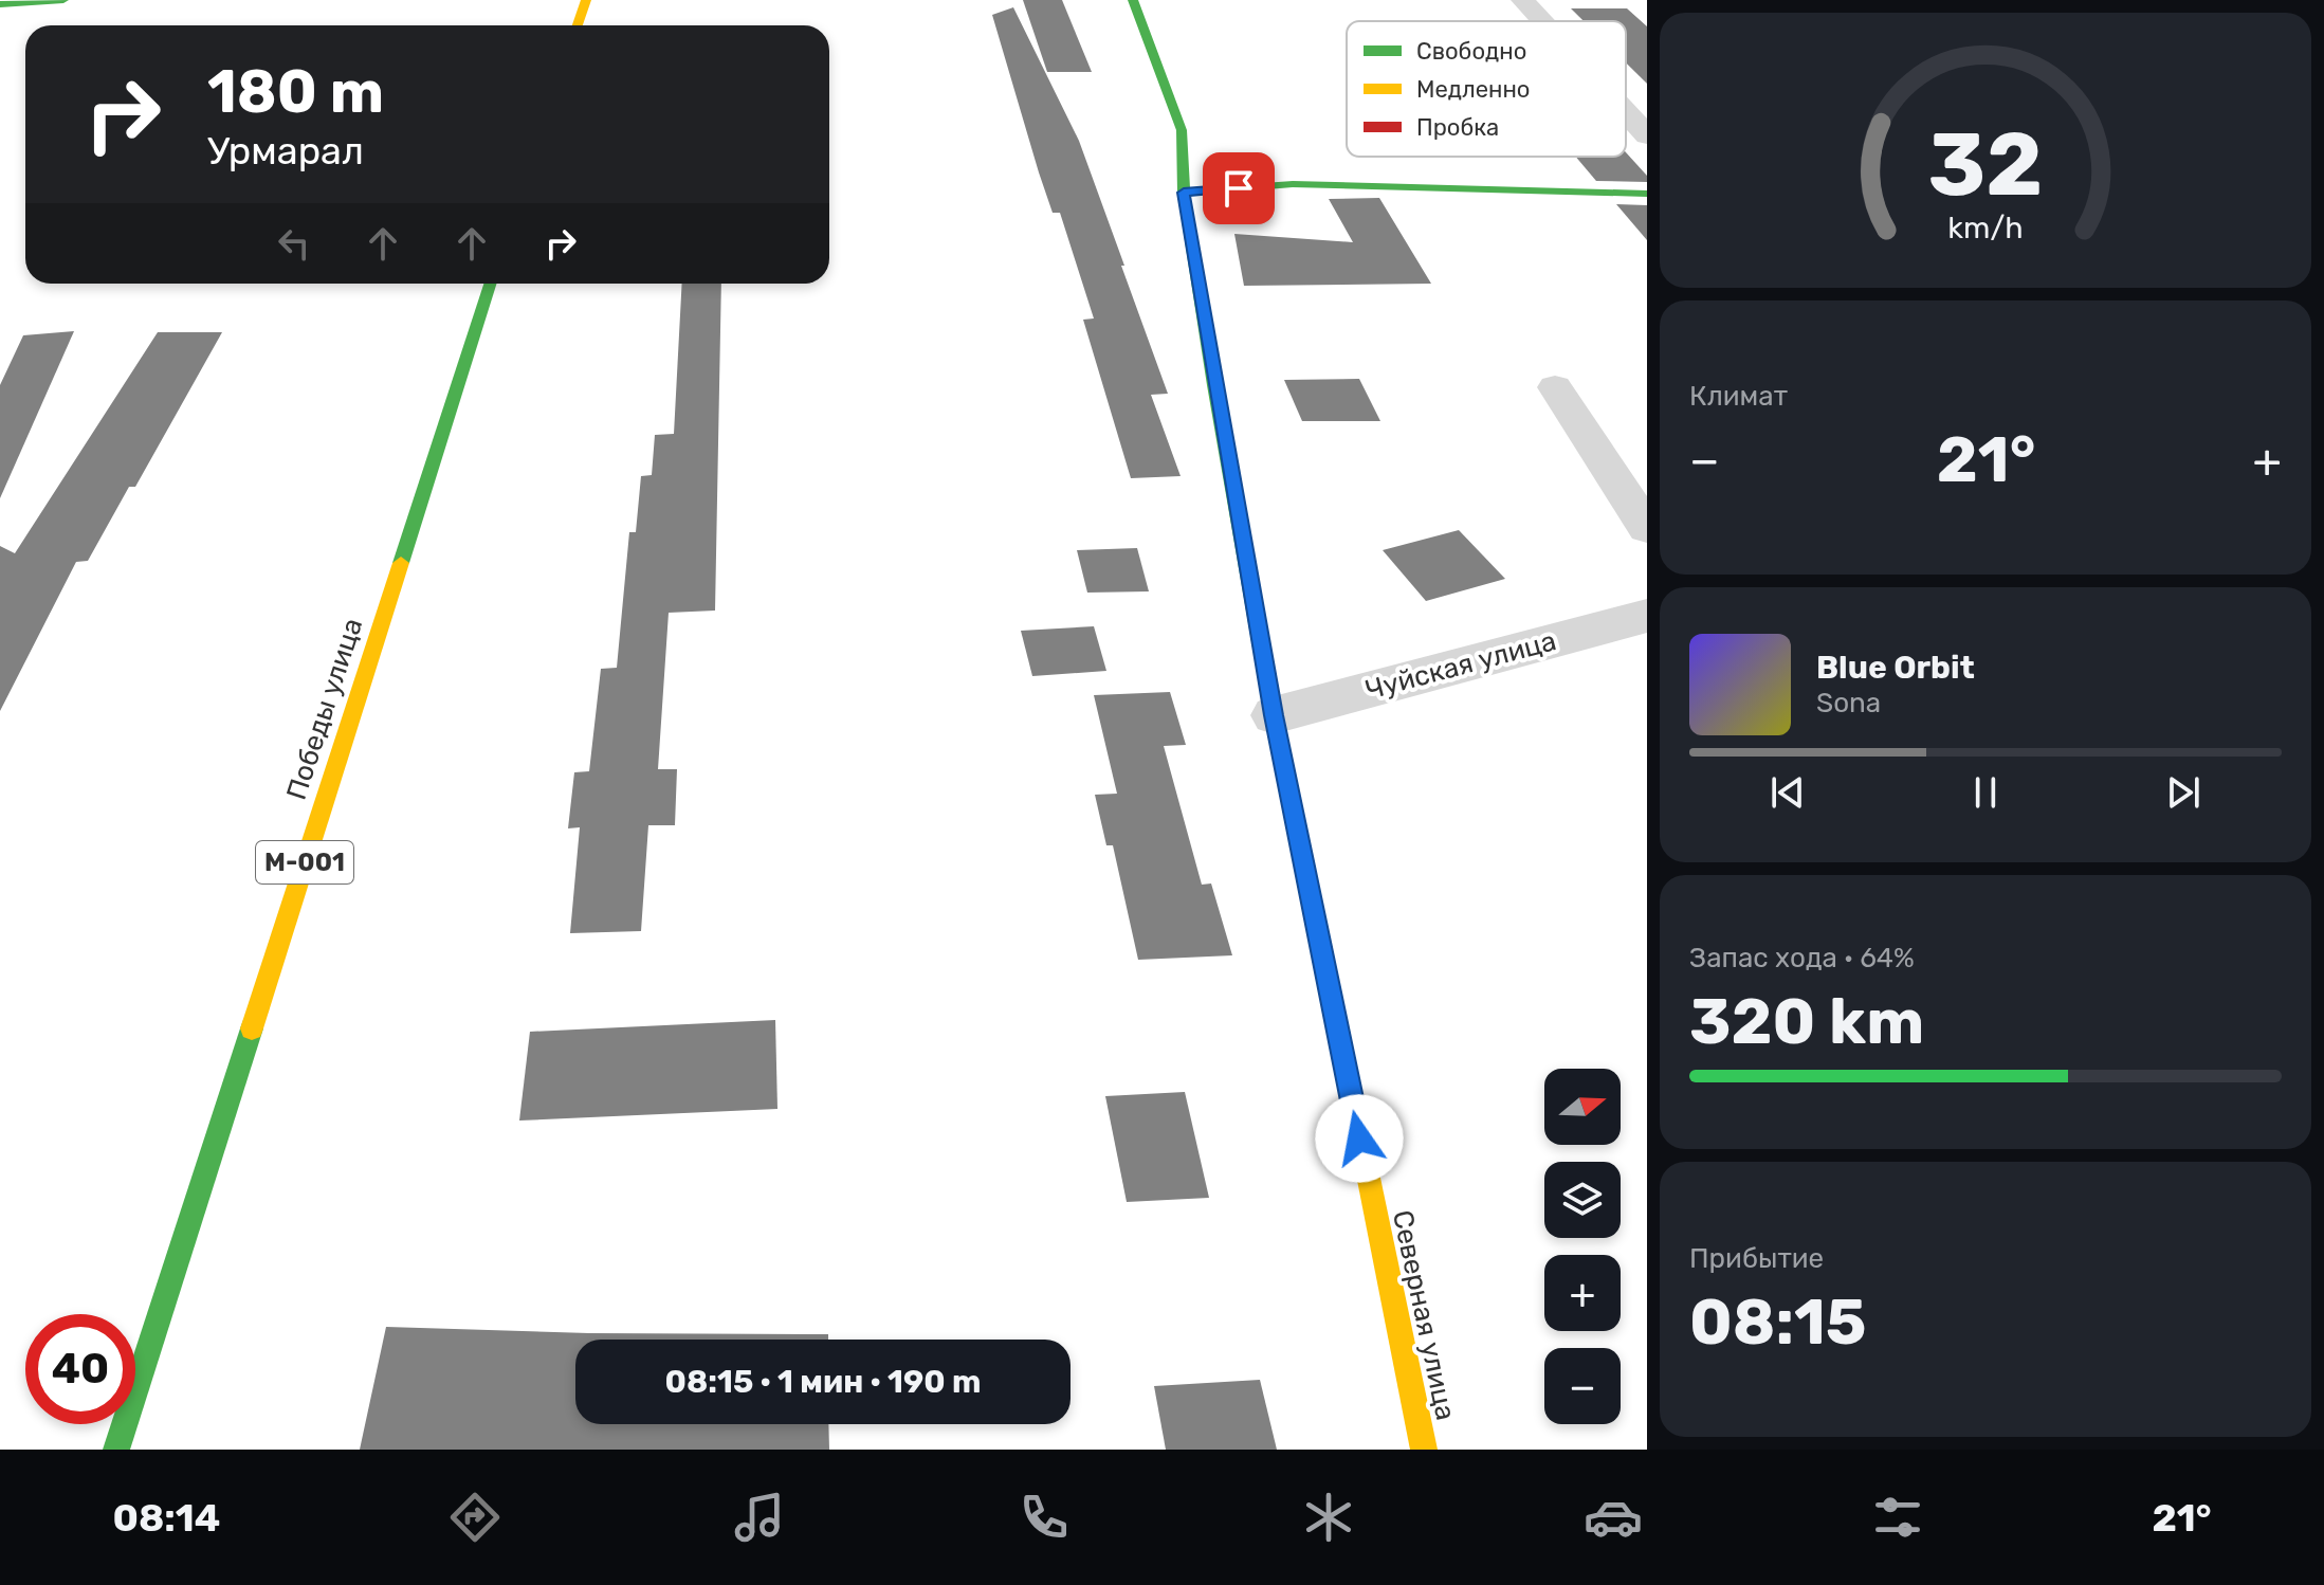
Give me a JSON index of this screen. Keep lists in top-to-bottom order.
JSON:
{
  "streets": {
    "street": [
      "Чуйская улица",
      "Победы улица",
      "М-001",
      "Северная улица"
    ]
  },
  "crossings": [
    ["Чуйская улица", "Северная улица"]
  ],
  "legend": ["Свободно", "Медленно", "Пробка"],
  "north": "right",
  "page": {
    "turn": ["180 m", "Урмарал"],
    "tile": [
      "Климат",
      ["Запас хода · 64%", "320 km"],
      ["Прибытие", "08:15"]
    ],
    "heat": ["−", "21°", "+"],
    "song": ["Blue Orbit", "Sona"],
    "map_buttons": ["+", "−"],
    "limit": "40",
    "trip": "08:15 · 1 мин · 190 m",
    "tabs": ["08:14", "21°"],
    "gauge": ["32", "km/h"]
  }
}
